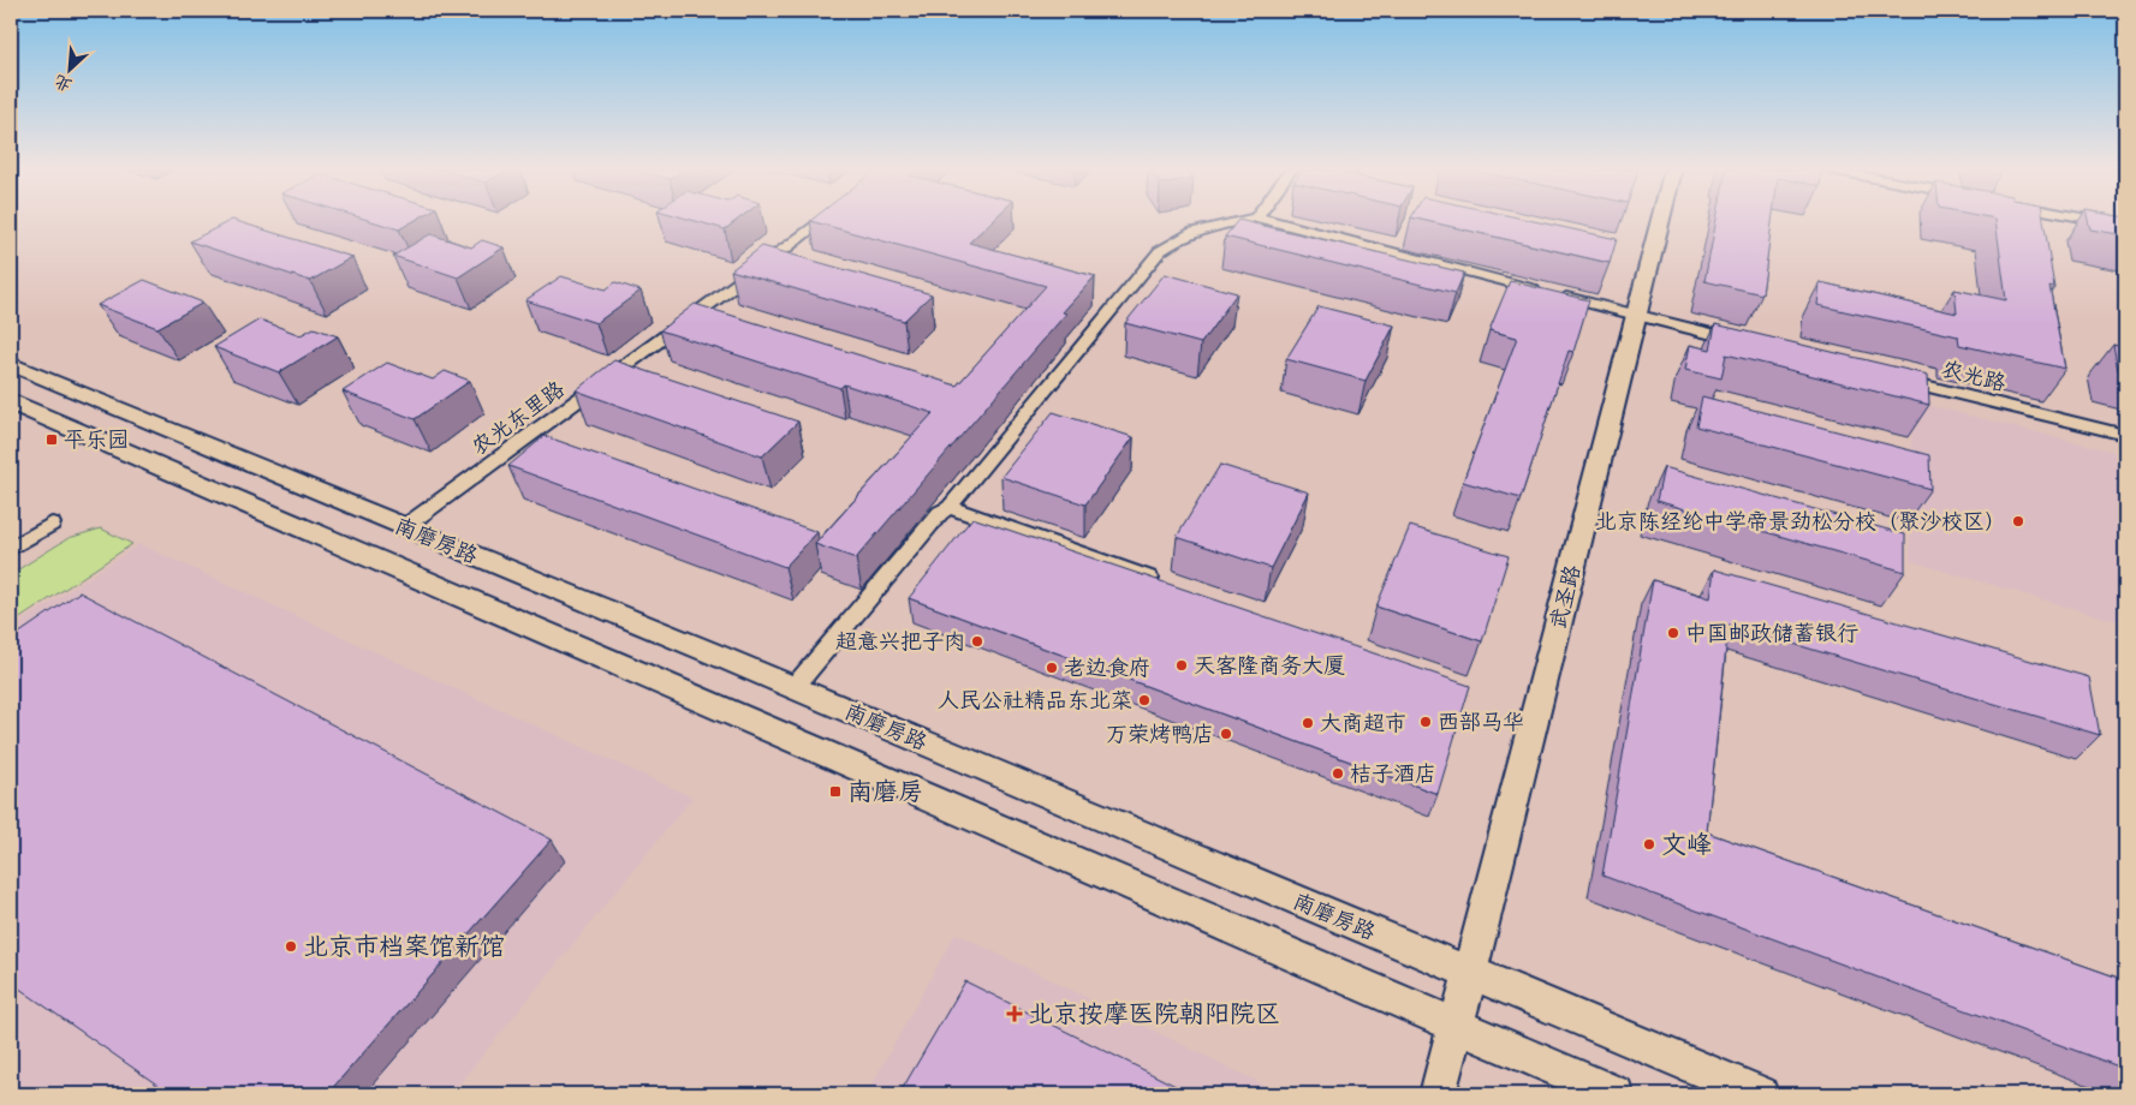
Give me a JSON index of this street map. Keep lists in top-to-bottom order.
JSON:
{
  "streets": {
    "main road": ["南磨房路", "武圣路"],
    "street": ["农光路", "农光东里路"]
  },
  "crossings": [
    ["农光东里路", "南磨房路"],
    ["南磨房路", "武圣路"]
  ],
  "places": {
    "transit": ["平乐园", "南磨房"],
    "other": [
      "北京陈经纶中学帝景劲松分校（聚沙校区）",
      "中国邮政储蓄银行",
      "超意兴把子肉",
      "天客隆商务大厦",
      "老边食府",
      "人民公社精品东北菜",
      "西部马华",
      "大商超市",
      "万荣烤鸭店",
      "桔子酒店",
      "文峰",
      "北京市档案馆新馆"
    ],
    "health": ["北京按摩医院朝阳院区"]
  },
  "north": "bottom left"
}
